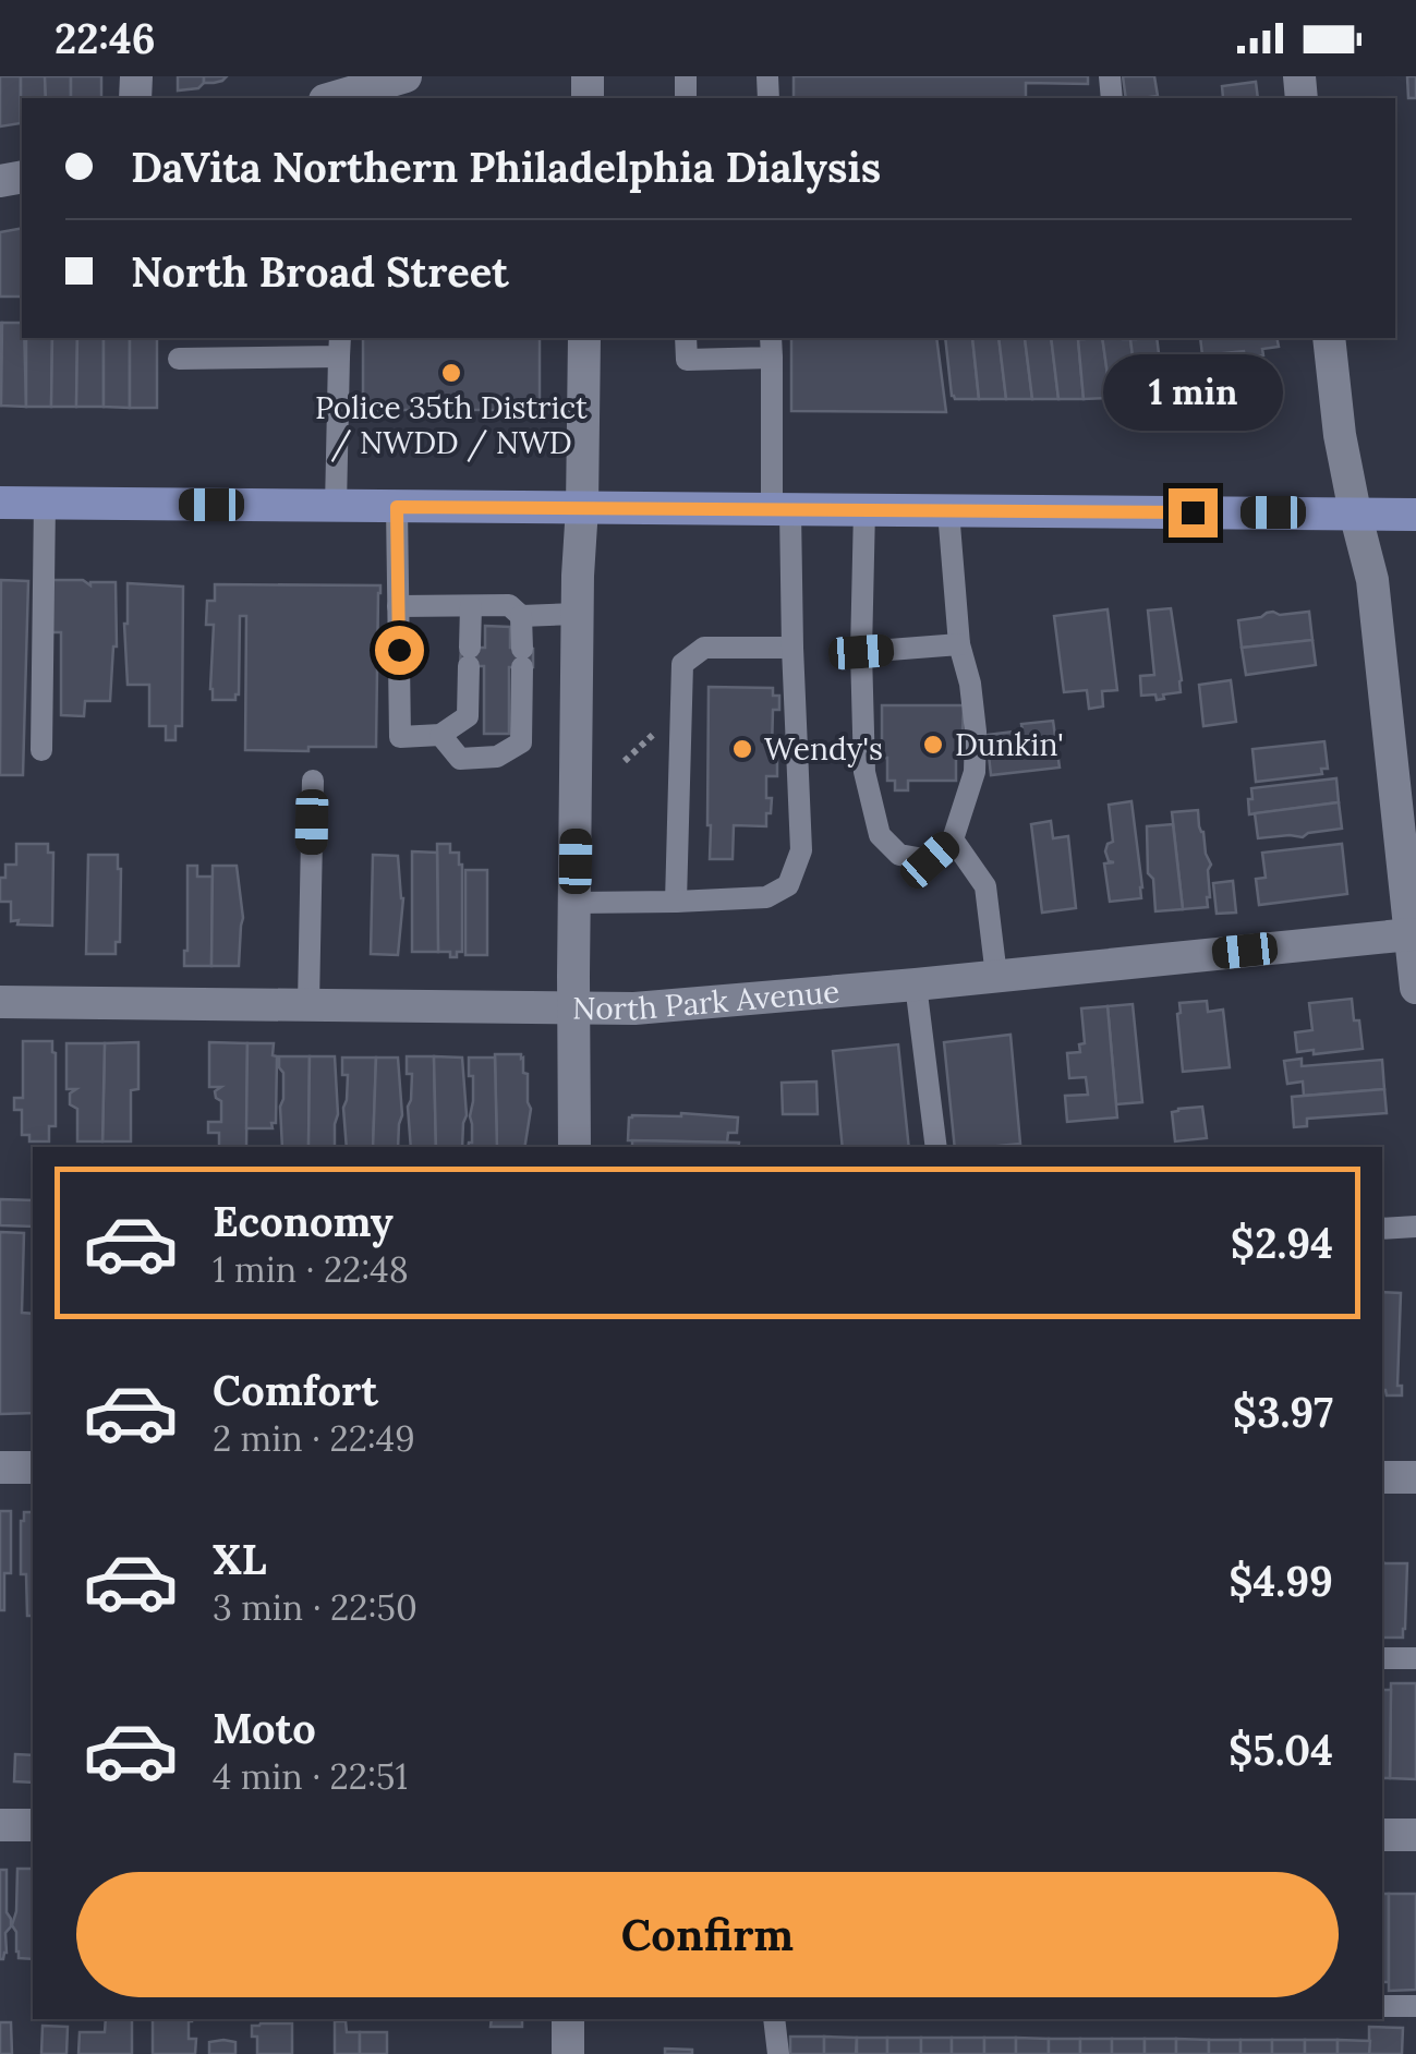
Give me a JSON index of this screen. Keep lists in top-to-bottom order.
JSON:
{
  "streets": {
    "street": ["North Park Avenue"]
  },
  "places": ["Police 35th District / NWDD / NWD", "Dunkin'", "Wendy's"],
  "page": {
    "status": "22:46",
    "banner": ["DaVita Northern Philadelphia Dialysis", "North Broad Street"],
    "bubble": "1 min",
    "list": [
      {
        "name": "Economy",
        "note": "1 min · 22:48",
        "value": "$2.94"
      },
      {
        "name": "Comfort",
        "note": "2 min · 22:49",
        "value": "$3.97"
      },
      {
        "name": "XL",
        "note": "3 min · 22:50",
        "value": "$4.99"
      },
      {
        "name": "Moto",
        "note": "4 min · 22:51",
        "value": "$5.04"
      }
    ],
    "buttons": "Confirm"
  }
}
